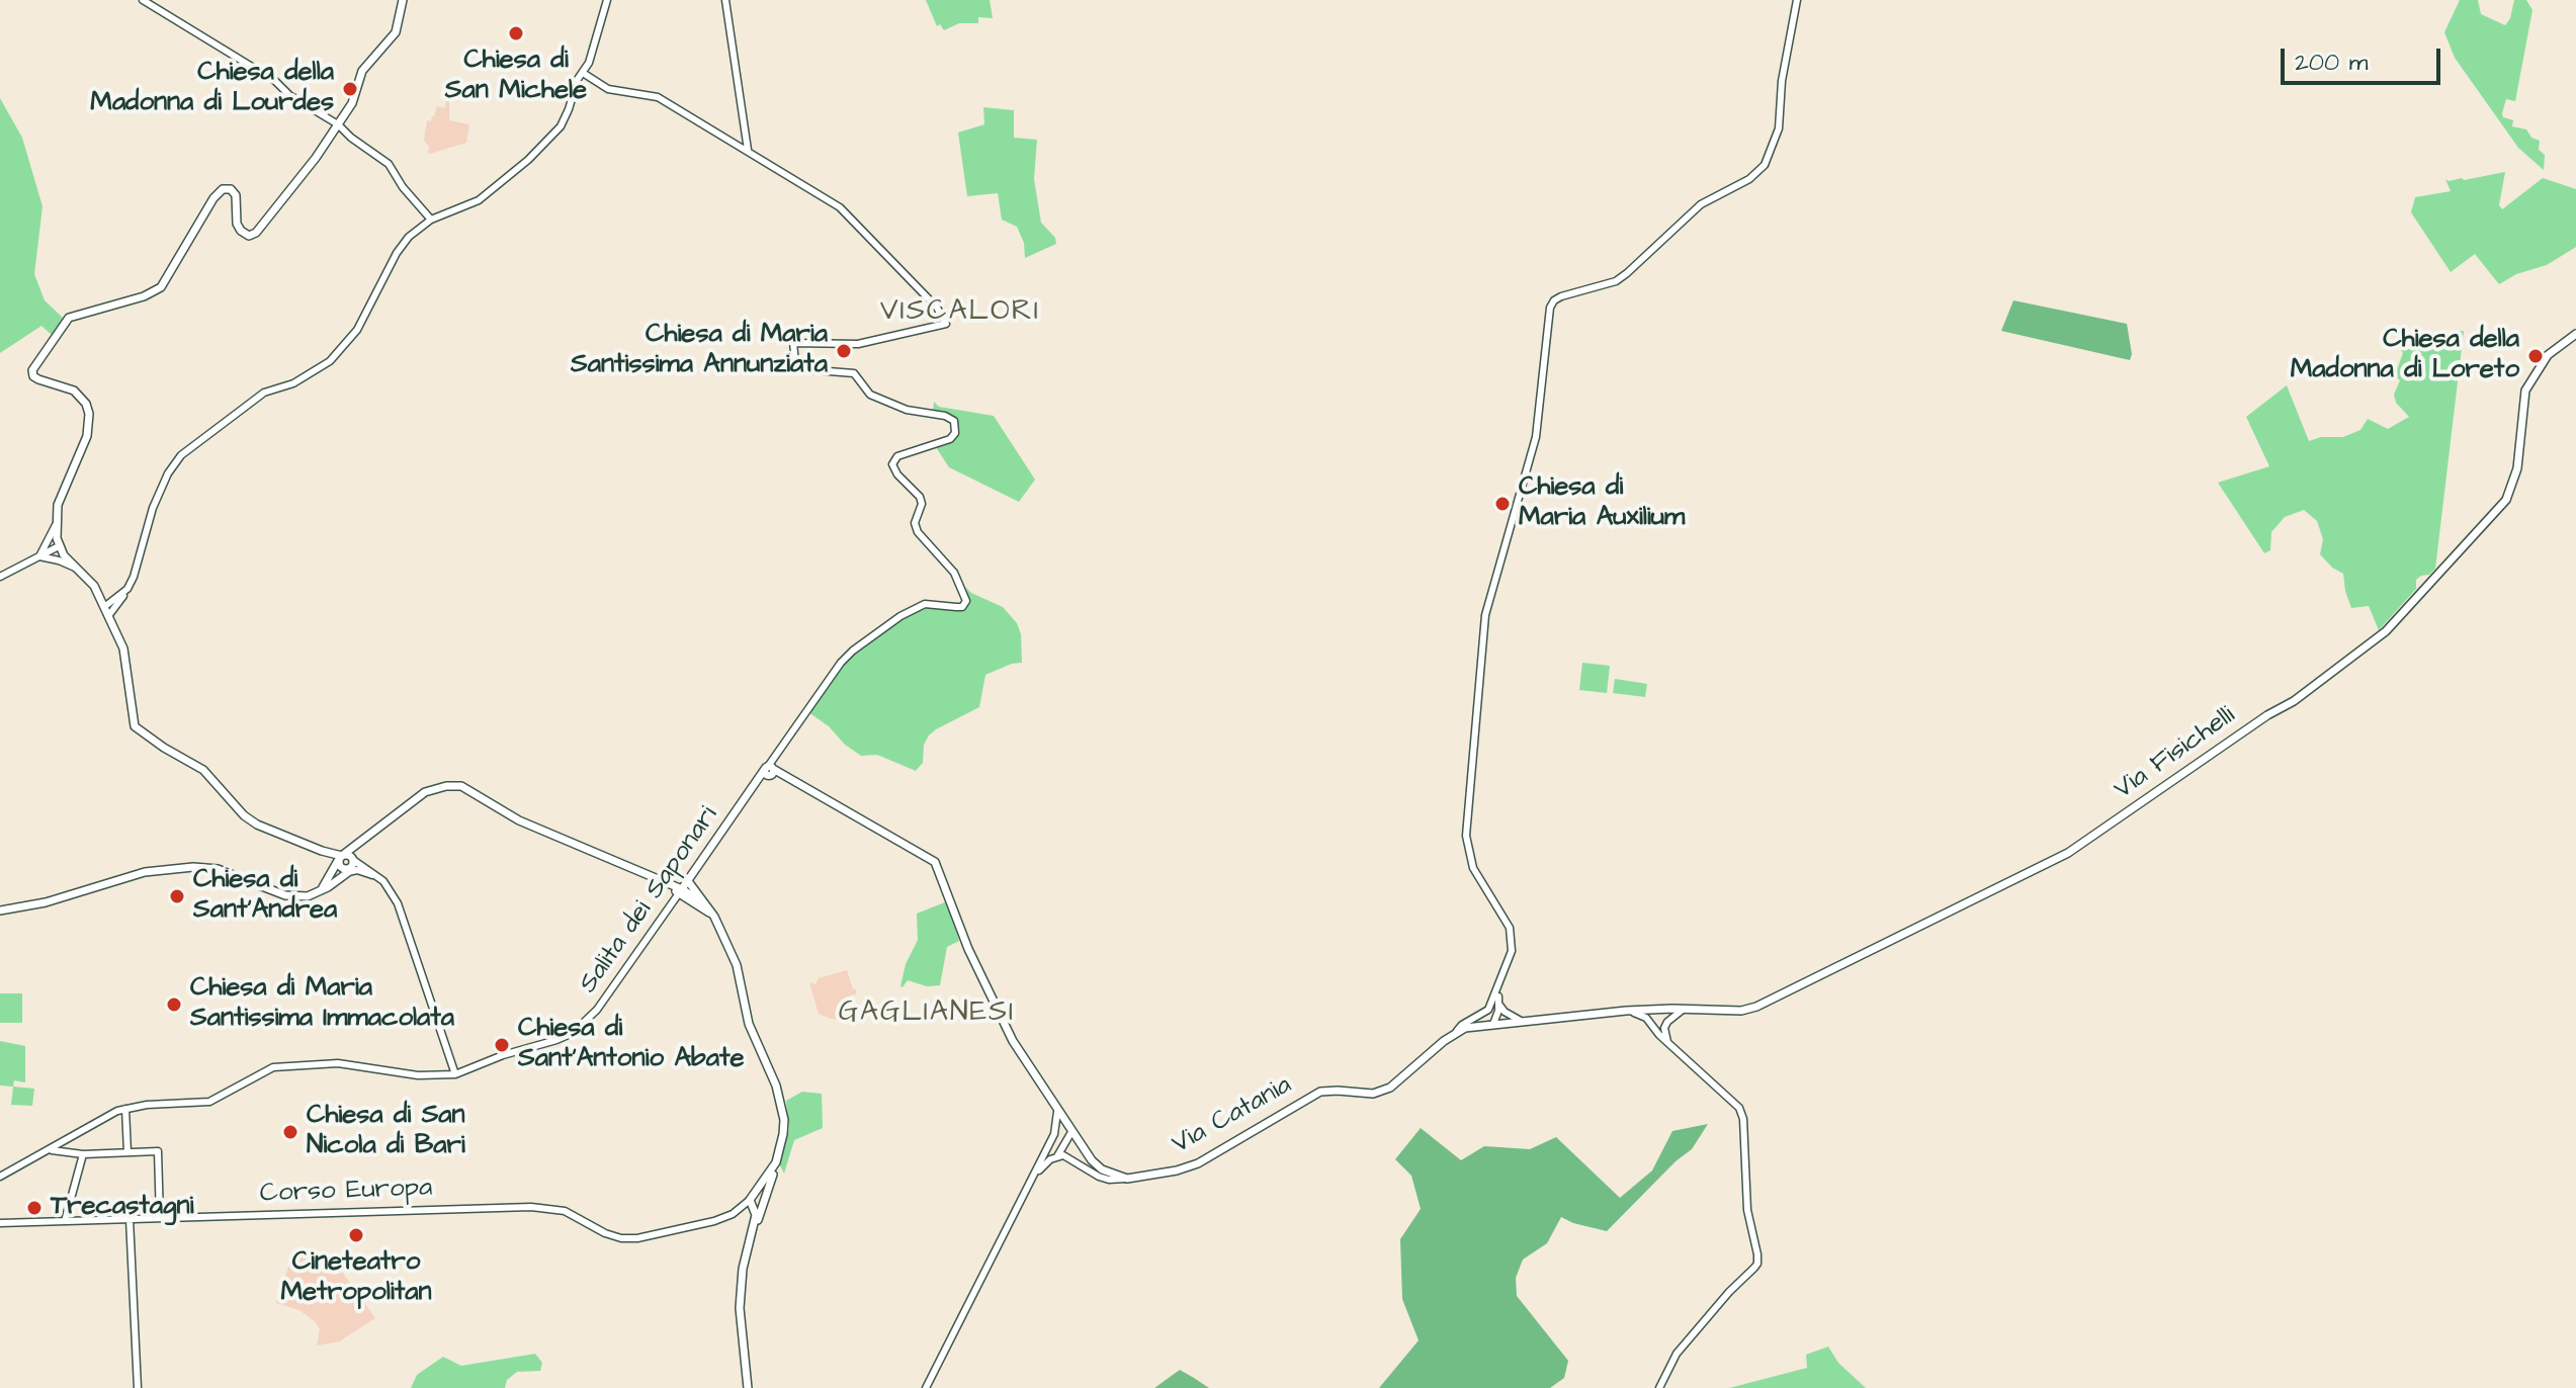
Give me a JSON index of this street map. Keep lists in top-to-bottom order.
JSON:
{
  "streets": {
    "main road": ["Via Fisichelli", "Salita dei Saponari", "Via Catania"],
    "street": ["Corso Europa"]
  },
  "crossings": [
    ["Via Fisichelli", "Via Catania"]
  ],
  "districts": ["VISCALORI", "GAGLIANESI"],
  "places": [
    "Chiesa di San Michele",
    "Chiesa della Madonna di Lourdes",
    "Chiesa di Maria Santissima Annunziata",
    "Chiesa della Madonna di Loreto",
    "Chiesa di Maria Auxilium",
    "Chiesa di Sant'Andrea",
    "Chiesa di Maria Santissima Immacolata",
    "Chiesa di Sant'Antonio Abate",
    "Chiesa di San Nicola di Bari",
    "Trecastagni",
    "Cineteatro Metropolitan"
  ],
  "scale_bar": "200 m"
}
